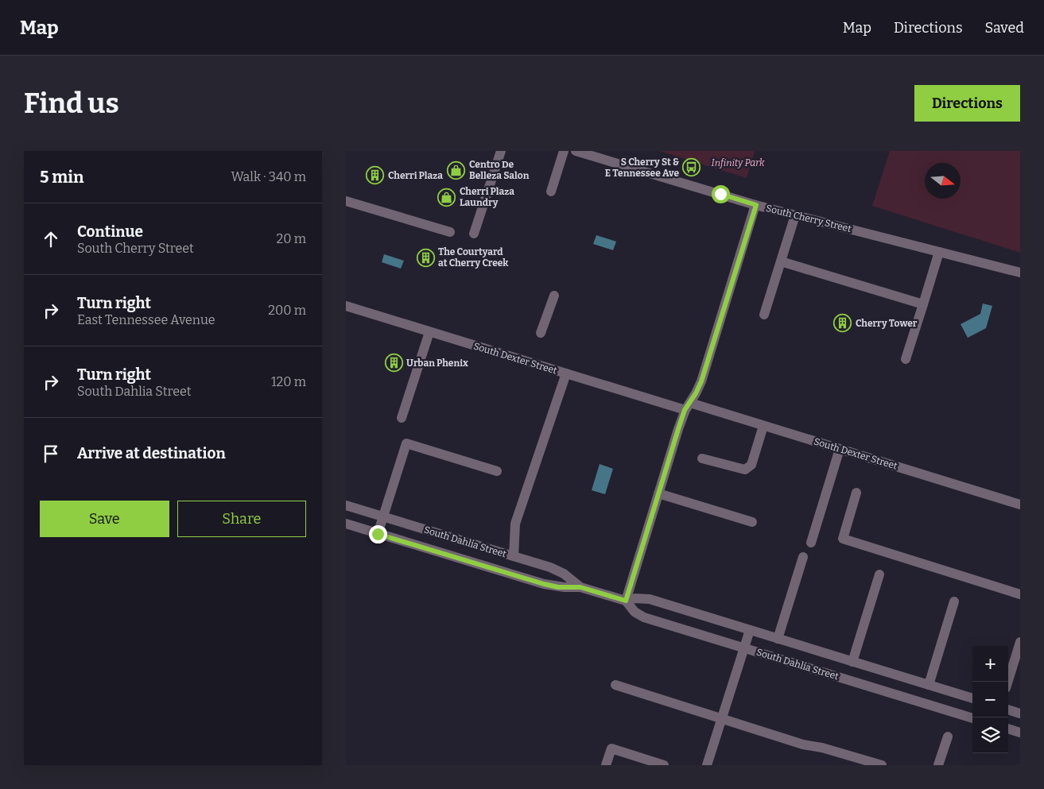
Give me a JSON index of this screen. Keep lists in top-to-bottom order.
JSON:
{
  "streets": {
    "street": ["South Cherry Street", "South Dexter Street", "South Dahlia Street"]
  },
  "parks": ["Infinity Park"],
  "places": {
    "bus stop": ["S Cherry St & E Tennessee Ave"],
    "shop": ["Centro De Belleza Salon", "Cherri Plaza Laundry"],
    "building": [
      "Cherri Plaza",
      "The Courtyard at Cherry Creek",
      "Cherry Tower",
      "Urban Phenix"
    ]
  },
  "north": "right",
  "page": {
    "header": "Map",
    "nav": ["Map", "Directions", "Saved"],
    "buttons": [
      "Directions",
      ["Save", "Share"]
    ],
    "title": "Find us",
    "heading": ["5 min", "Walk · 340 m"],
    "list": [
      ["Continue", "South Cherry Street", "20 m"],
      ["Turn right", "East Tennessee Avenue", "200 m"],
      ["Turn right", "South Dahlia Street", "120 m"],
      "Arrive at destination"
    ],
    "map_buttons": ["+", "−"]
  }
}
